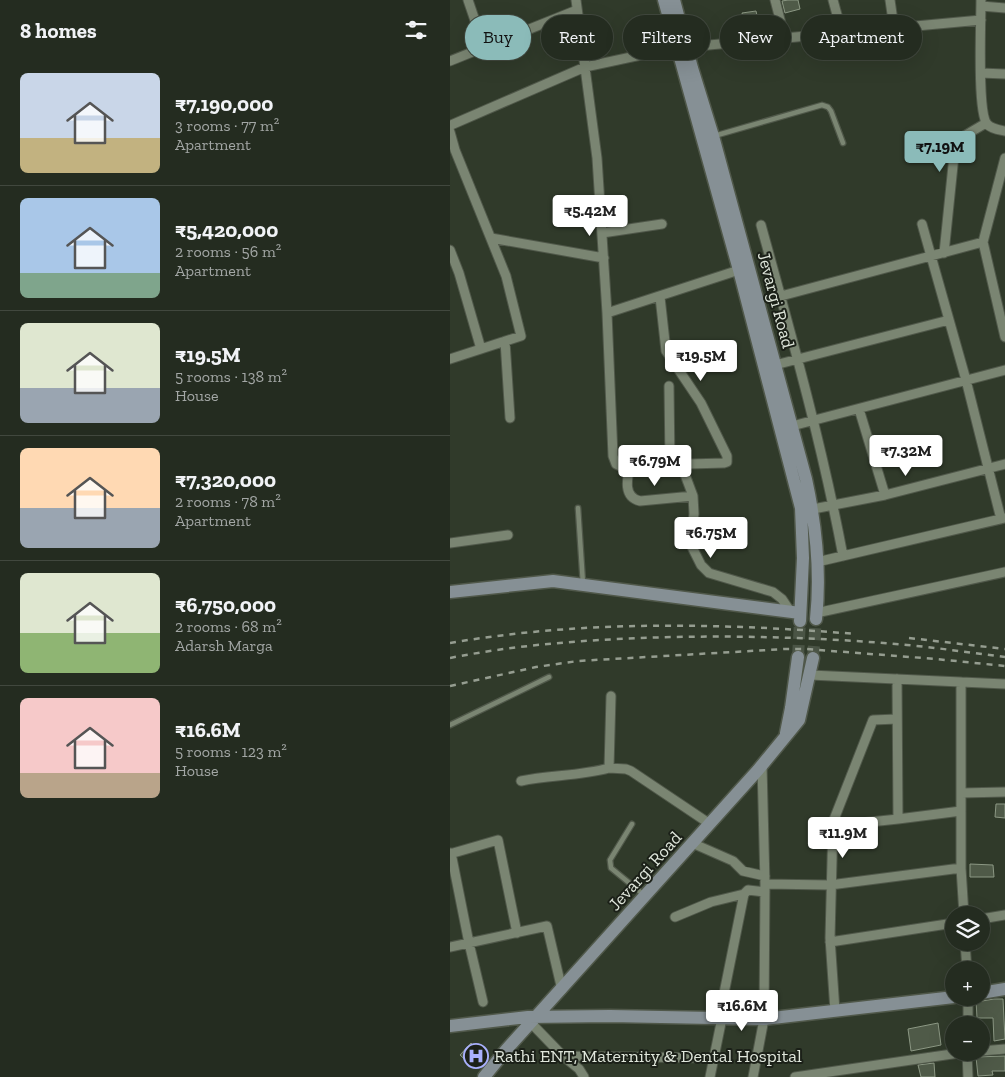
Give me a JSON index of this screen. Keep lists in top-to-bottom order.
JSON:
{
  "streets": {
    "main road": ["Jevargi Road"]
  },
  "places": {
    "hospital": ["Rathi ENT, Maternity & Dental Hospital"]
  },
  "page": {
    "heading": "8 homes",
    "chip": [
      "Buy",
      "Rent",
      "Filters",
      "New",
      "Apartment"
    ],
    "list": [
      {
        "name": "₹7,190,000",
        "note": "3 rooms · 77 m² · Apartment"
      },
      {
        "name": "₹5,420,000",
        "note": "2 rooms · 56 m² · Apartment"
      },
      {
        "name": "₹19.5M",
        "note": "5 rooms · 138 m² · House"
      },
      {
        "name": "₹7,320,000",
        "note": "2 rooms · 78 m² · Apartment"
      },
      {
        "name": "₹6,750,000",
        "note": "2 rooms · 68 m² · Adarsh Marga"
      },
      {
        "name": "₹16.6M",
        "note": "5 rooms · 123 m² · House"
      }
    ],
    "price": [
      "₹7.19M",
      "₹5.42M",
      "₹19.5M",
      "₹7.32M",
      "₹6.79M",
      "₹6.75M",
      "₹11.9M",
      "₹16.6M"
    ],
    "map_buttons": ["+", "−"]
  }
}
